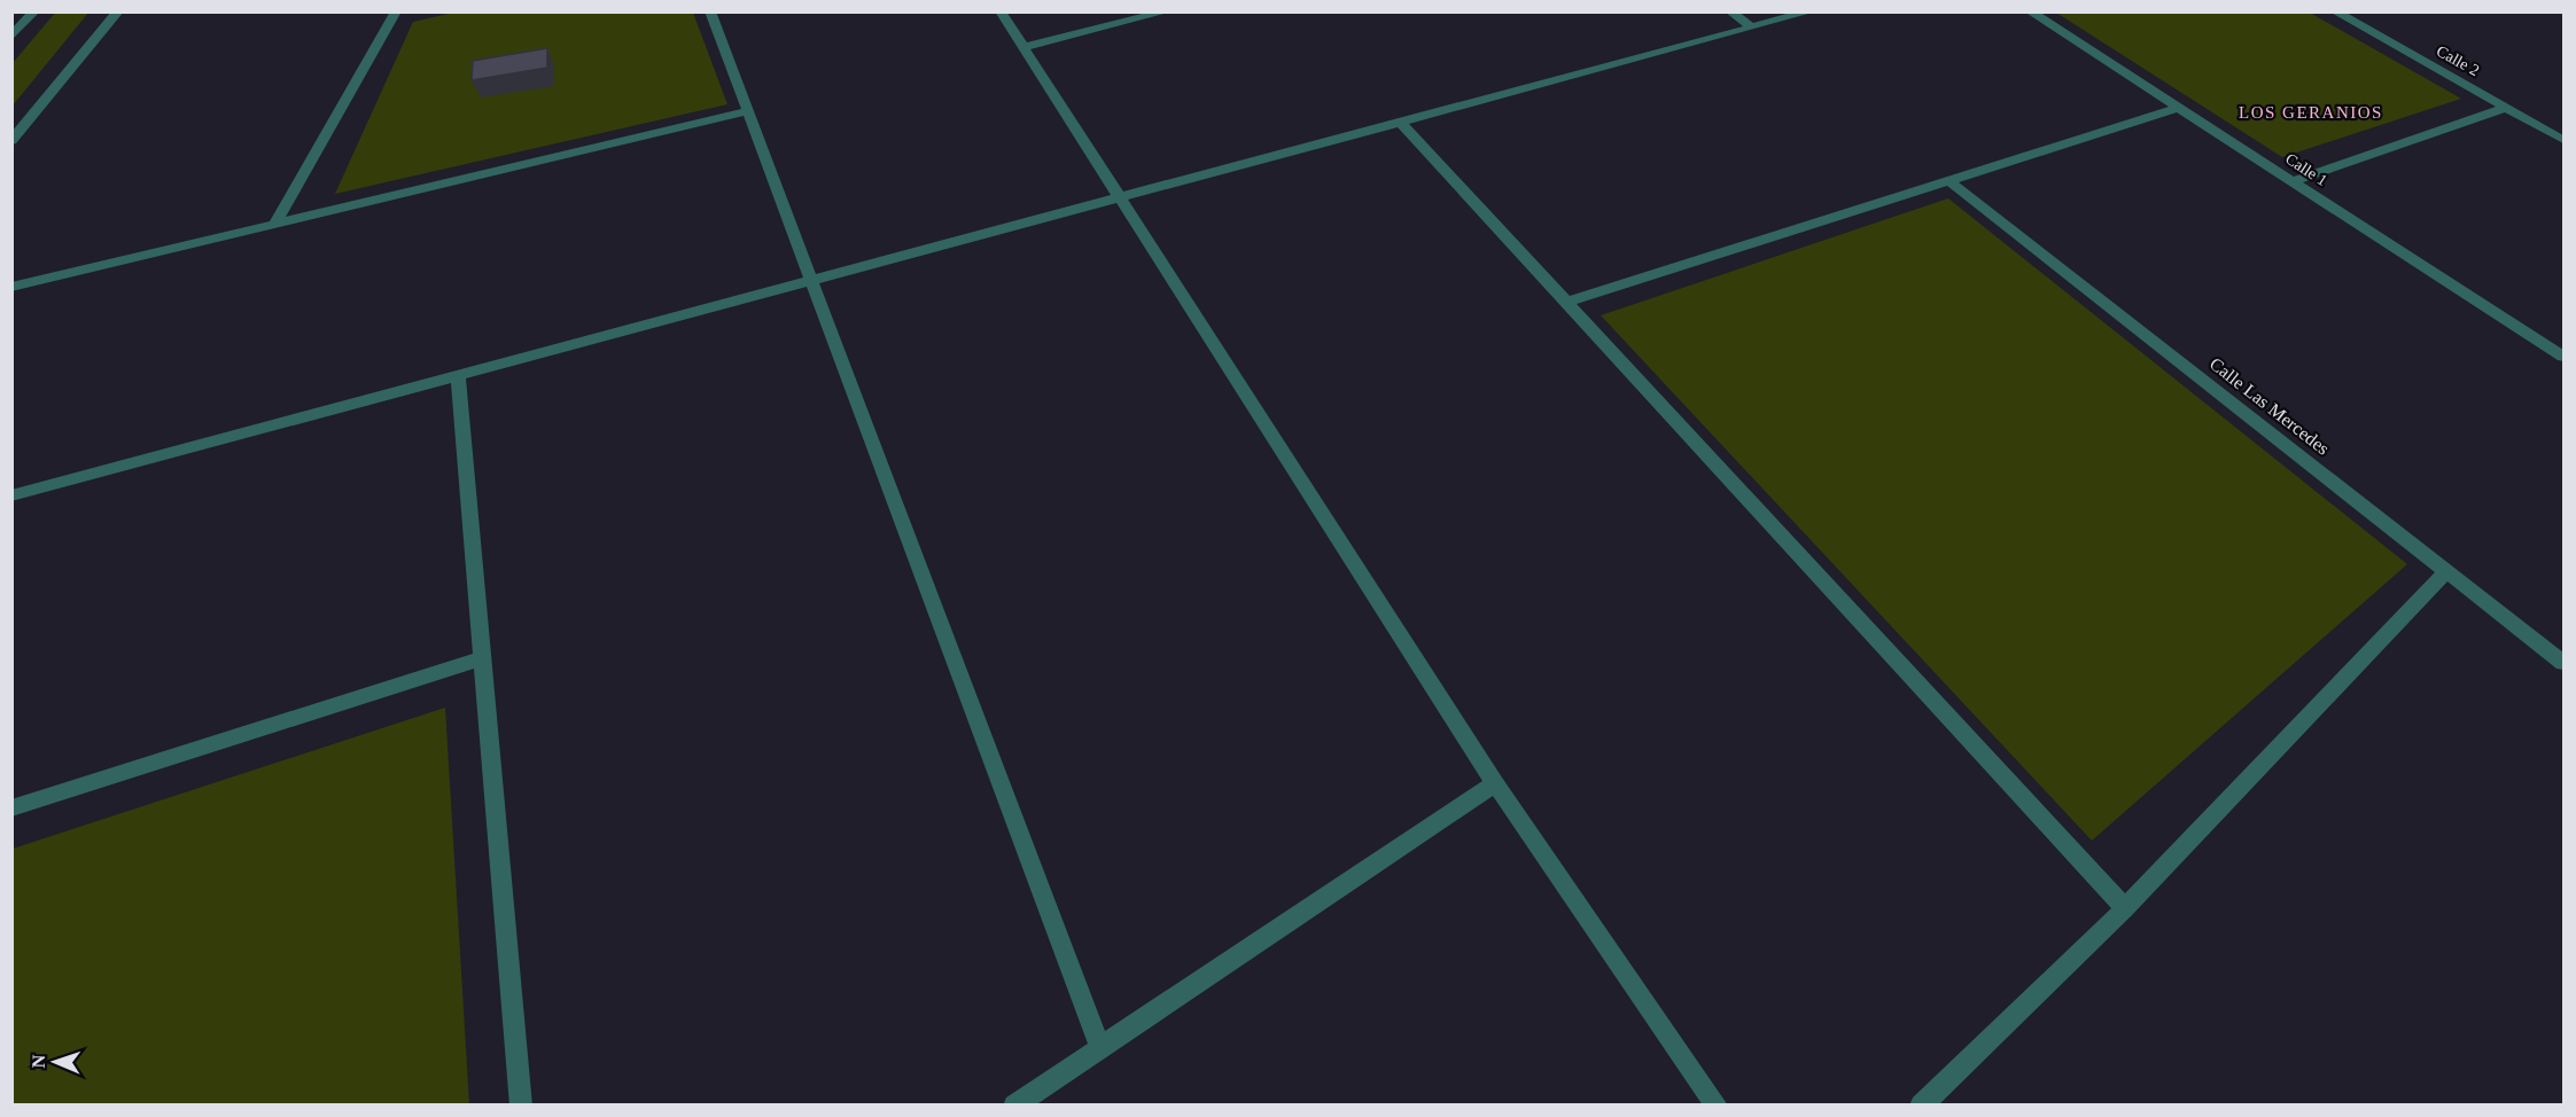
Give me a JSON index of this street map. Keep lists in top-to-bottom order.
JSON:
{
  "streets": {
    "street": ["Calle 2", "Calle 1", "Calle Las Mercedes"]
  },
  "districts": ["LOS GERANIOS"],
  "north": "left"
}
